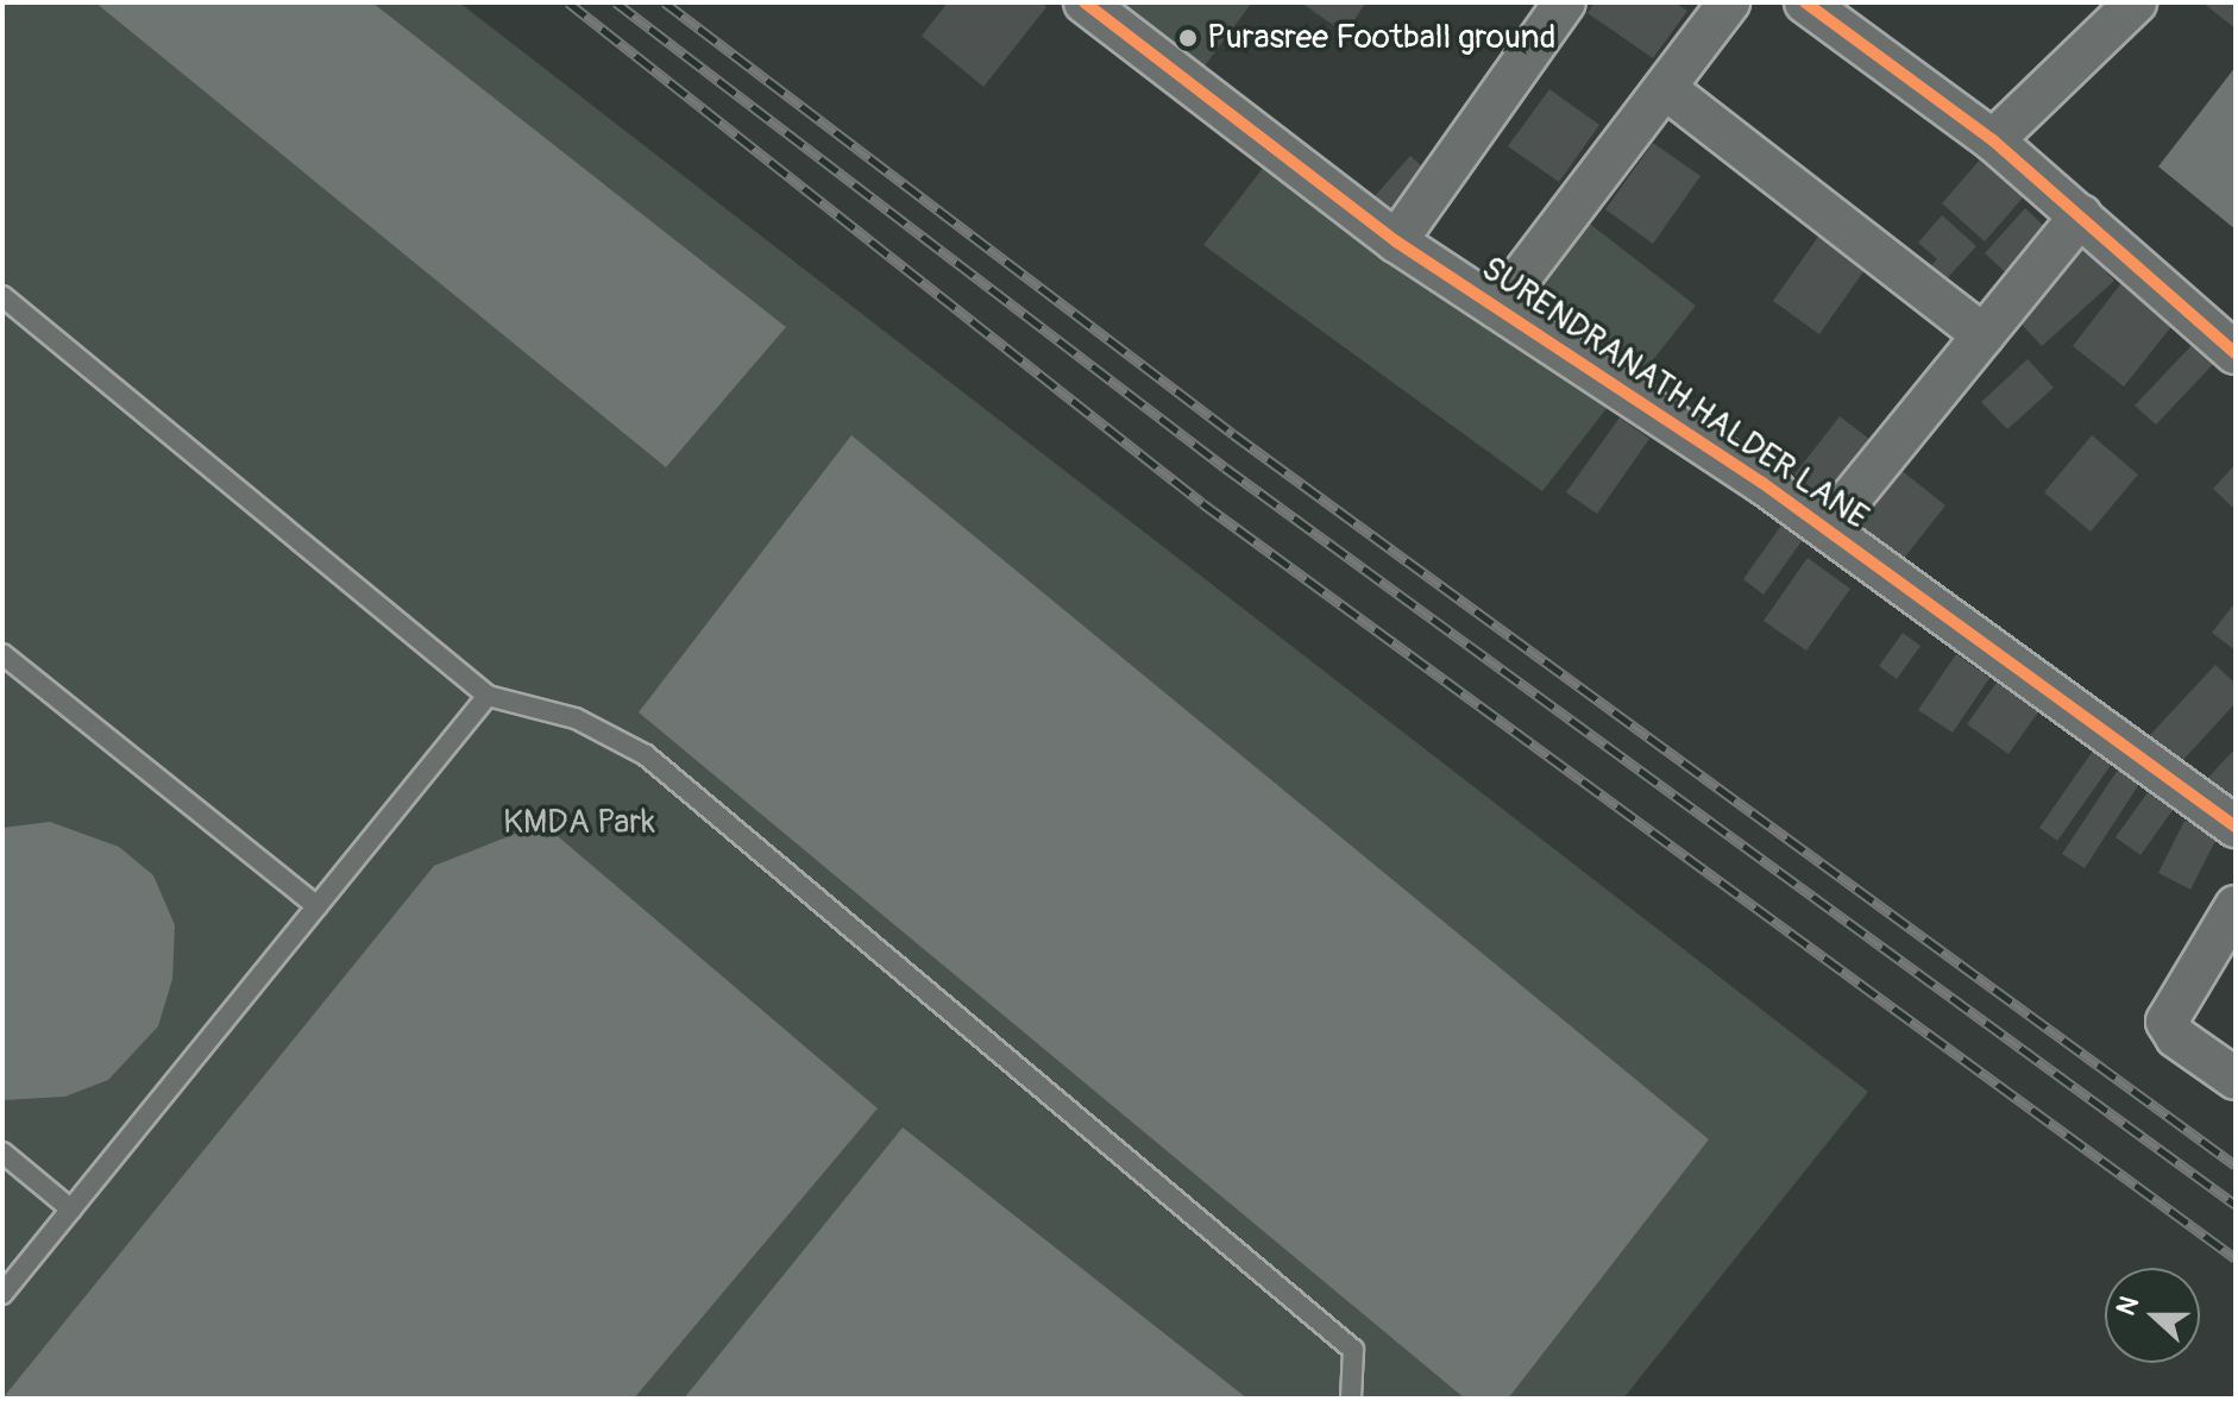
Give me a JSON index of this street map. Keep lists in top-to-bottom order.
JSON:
{
  "streets": {
    "street": ["SURENDRANATH HALDER LANE"]
  },
  "parks": ["KMDA Park"],
  "places": ["Purasree Football ground"],
  "north": "left"
}
